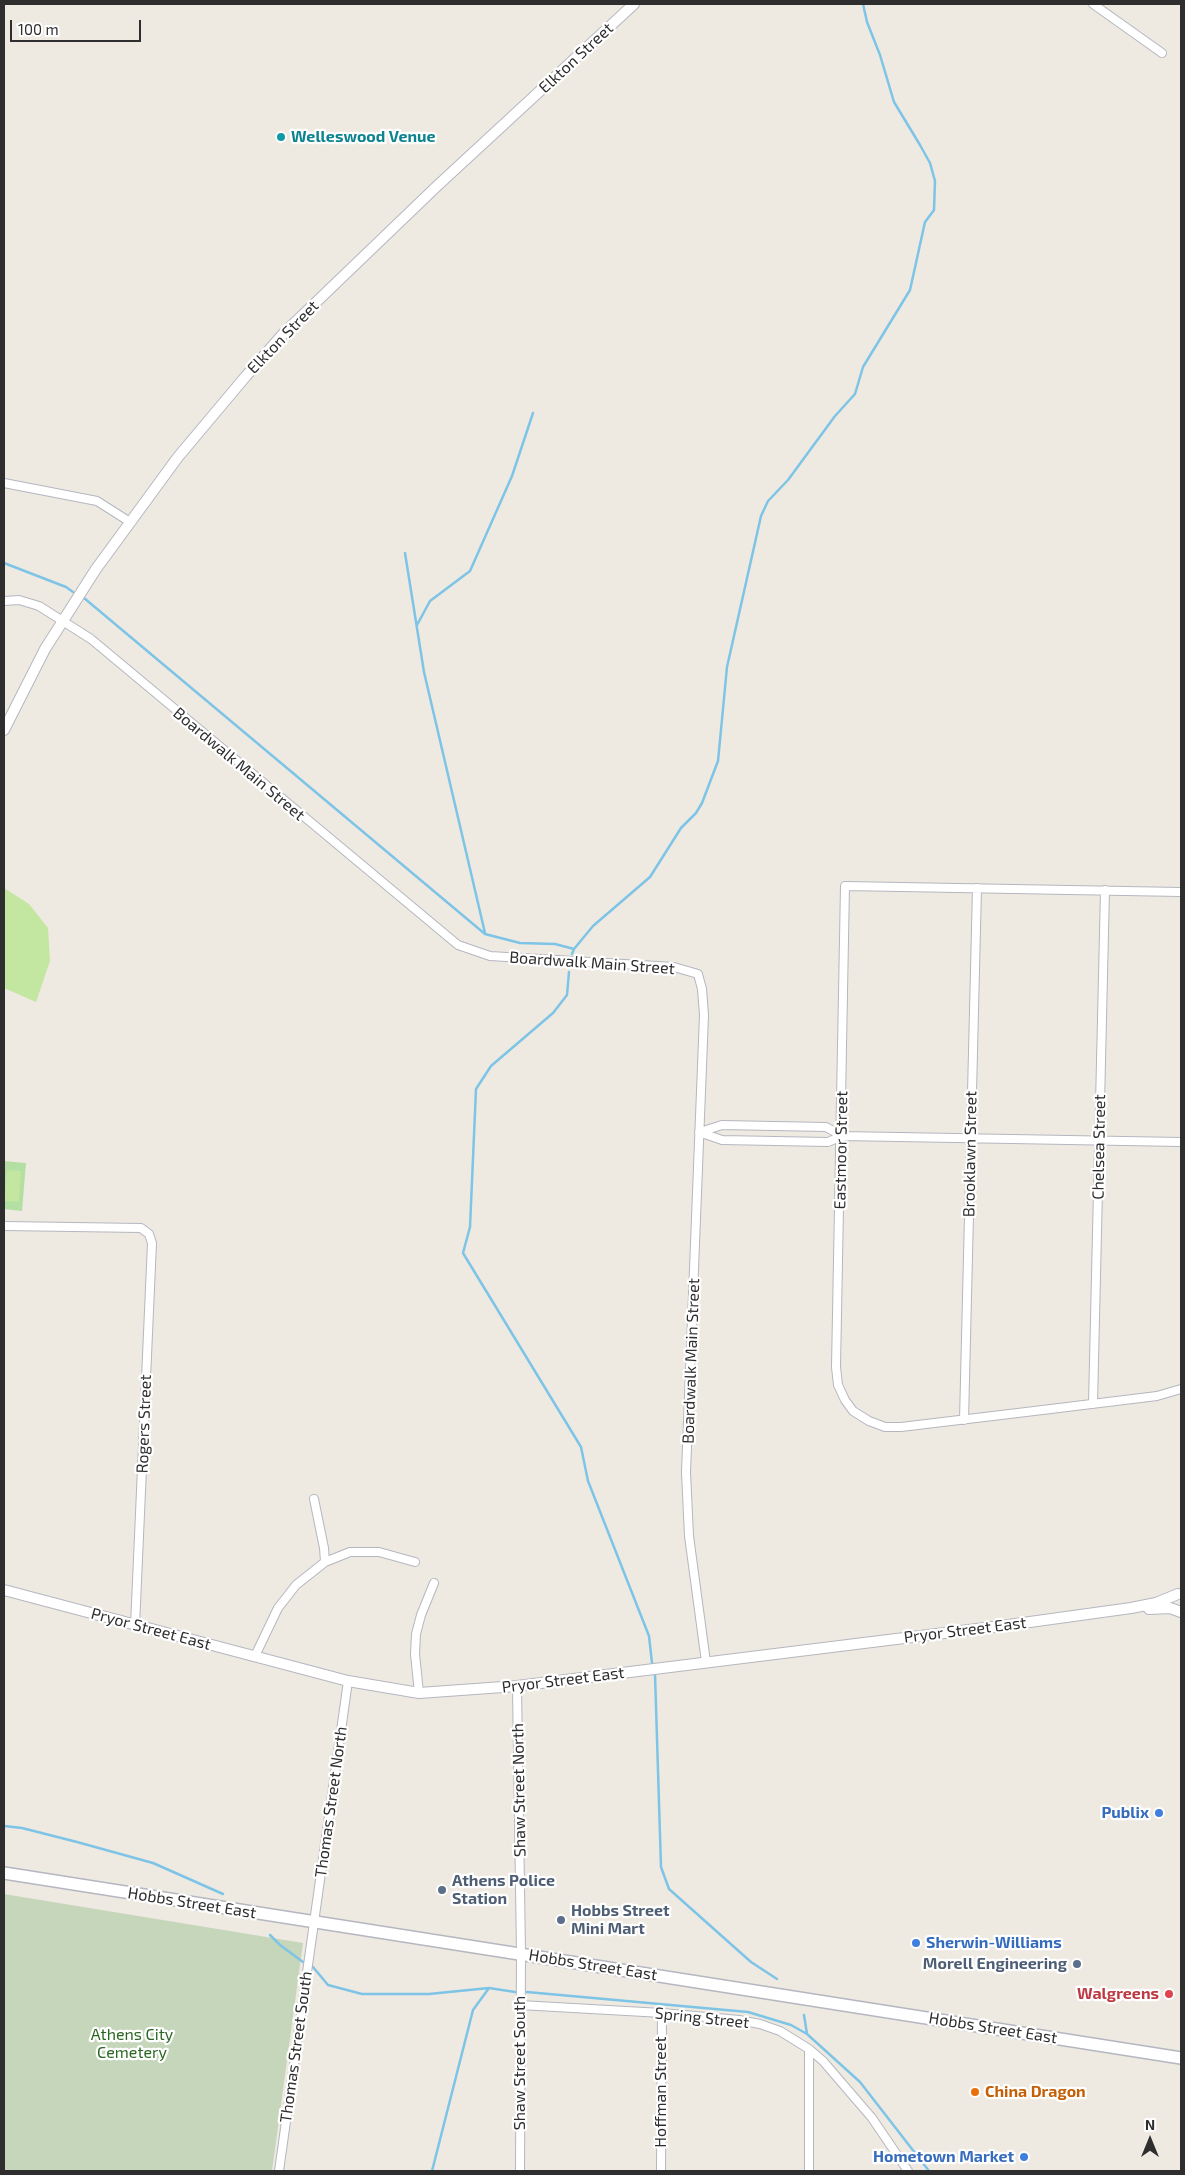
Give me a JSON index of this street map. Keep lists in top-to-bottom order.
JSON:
{
  "streets": {
    "main road": ["Hobbs Street East"],
    "street": [
      "Elkton Street",
      "Boardwalk Main Street",
      "Chelsea Street",
      "Eastmoor Street",
      "Brooklawn Street",
      "Rogers Street",
      "Pryor Street East",
      "Shaw Street North",
      "Thomas Street North",
      "Spring Street",
      "Thomas Street South",
      "Shaw Street South",
      "Hoffman Street"
    ]
  },
  "crossings": [
    ["Elkton Street", "Boardwalk Main Street"],
    ["Boardwalk Main Street", "Pryor Street East"],
    ["Chelsea Street", "Eastmoor Street"],
    ["Eastmoor Street", "Brooklawn Street"],
    ["Rogers Street", "Pryor Street East"],
    ["Pryor Street East", "Shaw Street North"],
    ["Pryor Street East", "Thomas Street North"],
    ["Shaw Street North", "Hobbs Street East"],
    ["Shaw Street North", "Shaw Street South"],
    ["Thomas Street North", "Hobbs Street East"],
    ["Thomas Street North", "Thomas Street South"],
    ["Hobbs Street East", "Thomas Street South"],
    ["Hobbs Street East", "Shaw Street South"],
    ["Spring Street", "Shaw Street South"],
    ["Spring Street", "Hoffman Street"]
  ],
  "parks": ["Athens City Cemetery"],
  "places": [
    "Welleswood Venue",
    "Publix",
    "Athens Police Station",
    "Hobbs Street Mini Mart",
    "Sherwin-Williams",
    "Morell Engineering",
    "Walgreens",
    "China Dragon",
    "Hometown Market"
  ],
  "scale_bar": "100 m",
  "north": "top"
}
